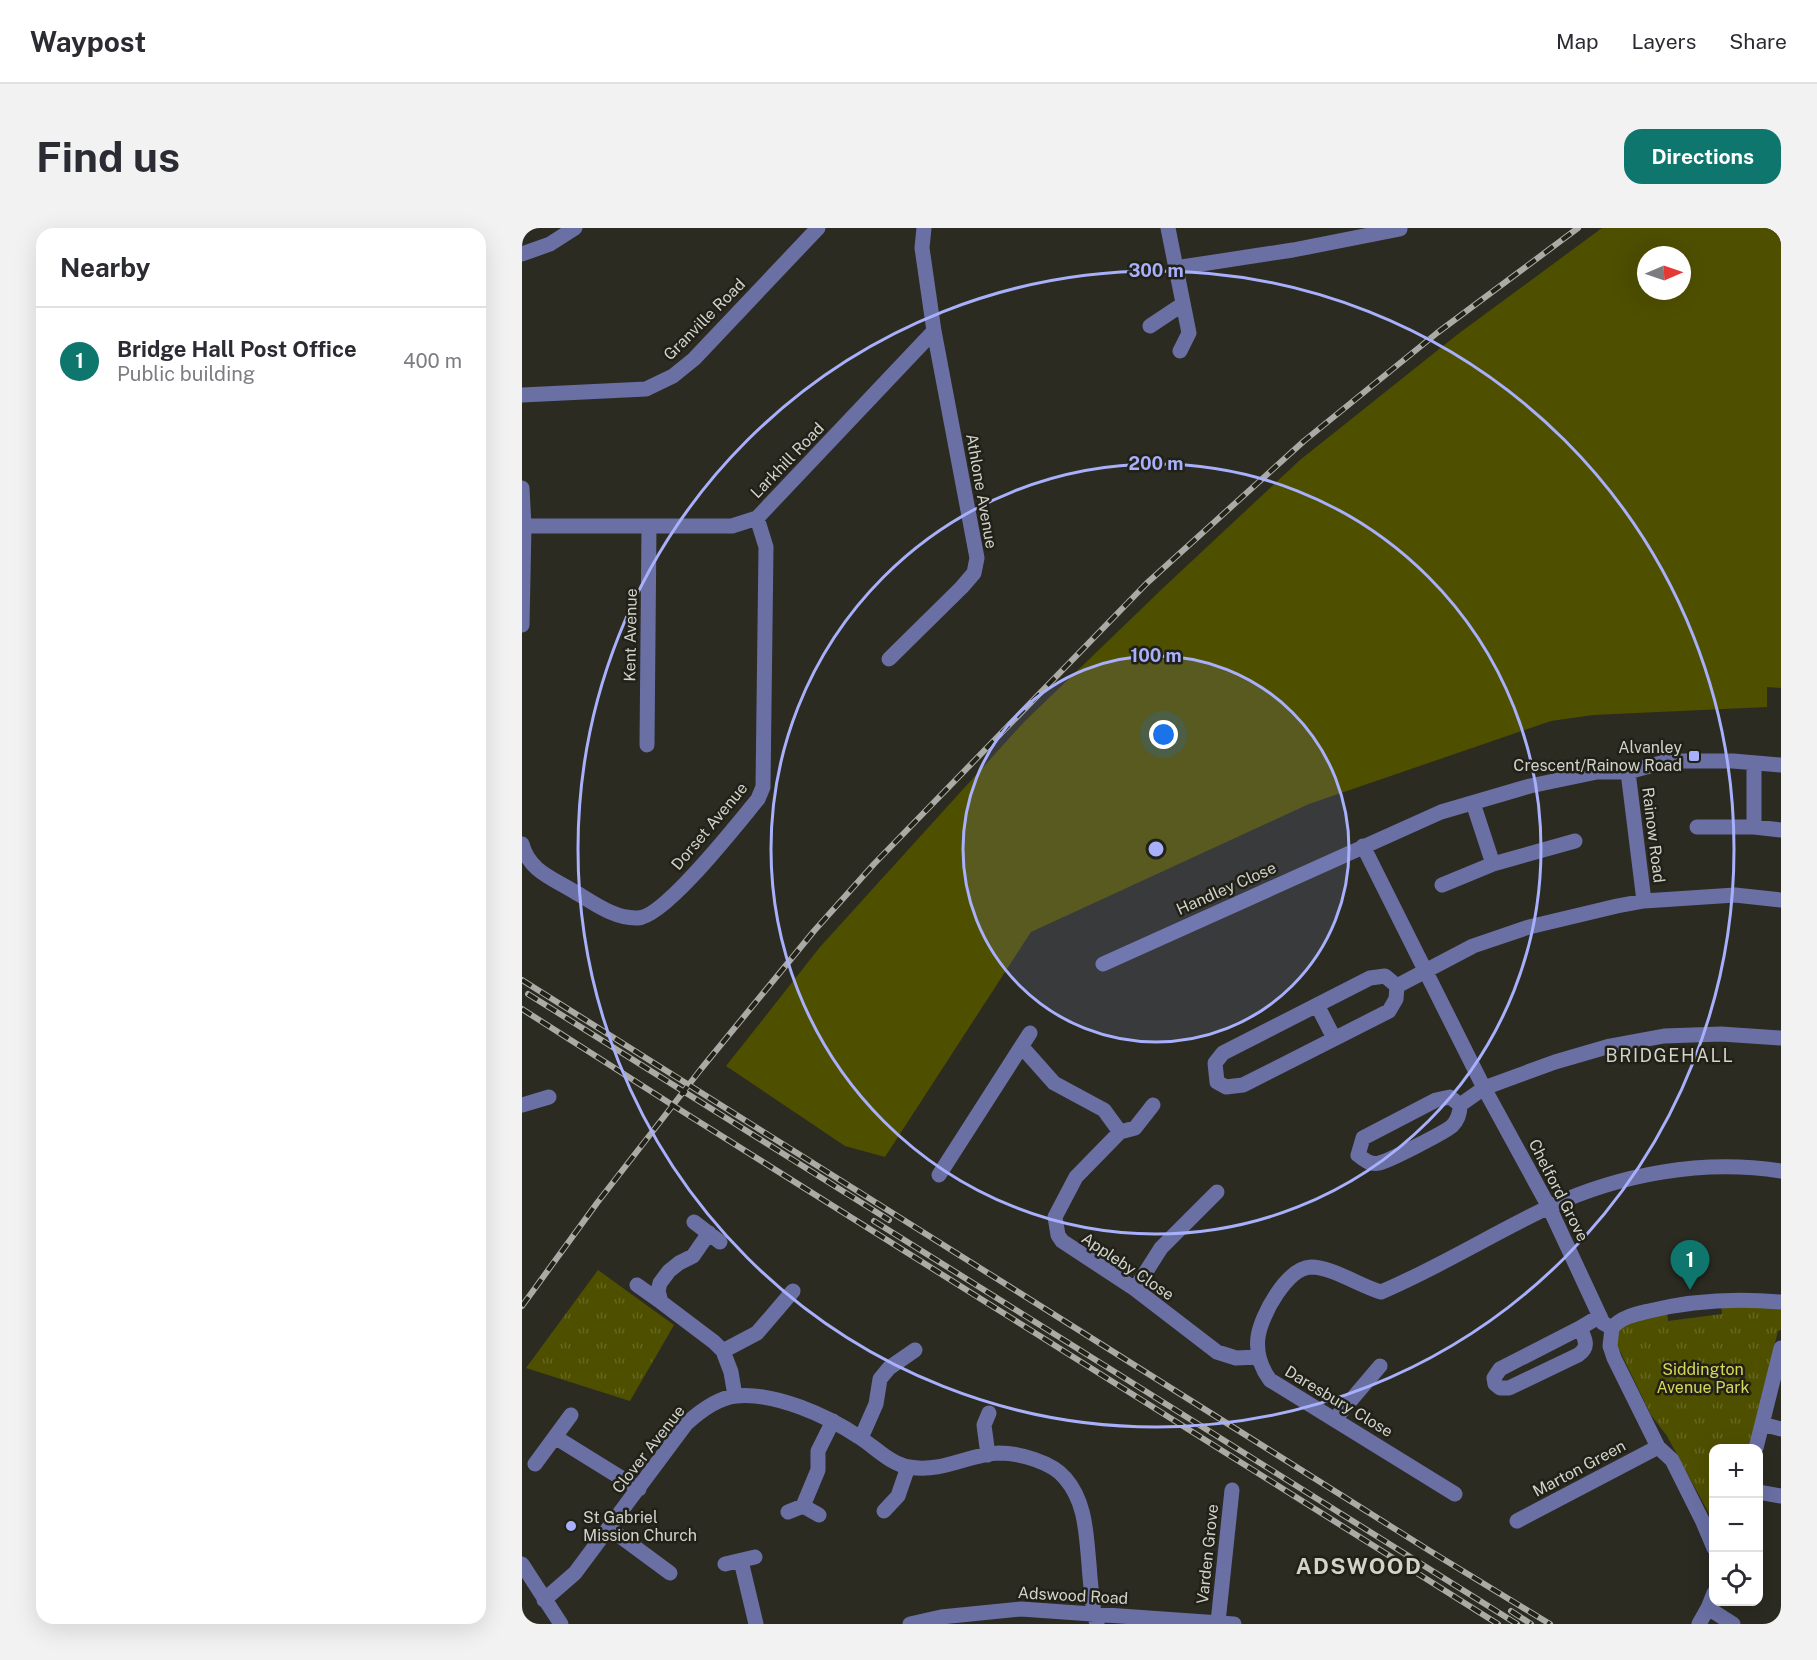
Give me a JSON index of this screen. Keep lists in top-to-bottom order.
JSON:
{
  "streets": {
    "street": [
      "Granville Road",
      "Larkhill Road",
      "Athlone Avenue",
      "Kent Avenue",
      "Dorset Avenue",
      "Rainow Road",
      "Handley Close",
      "Chelford Grove",
      "Appleby Close",
      "Daresbury Close",
      "Clover Avenue",
      "Marton Green",
      "Varden Grove",
      "Adswood Road"
    ]
  },
  "crossings": [
    ["Larkhill Road", "Athlone Avenue"],
    ["Larkhill Road", "Kent Avenue"],
    ["Larkhill Road", "Dorset Avenue"],
    ["Rainow Road", "Handley Close"],
    ["Handley Close", "Chelford Grove"],
    ["Appleby Close", "Daresbury Close"],
    ["Clover Avenue", "Adswood Road"],
    ["Varden Grove", "Adswood Road"]
  ],
  "districts": ["BRIDGEHALL", "ADSWOOD"],
  "parks": ["Siddington Avenue Park"],
  "places": {
    "transit": ["Alvanley Crescent/Rainow Road"],
    "other": ["St Gabriel Mission Church"]
  },
  "north": "right",
  "page": {
    "header": "Waypost",
    "nav": ["Map", "Layers", "Share"],
    "buttons": "Directions",
    "title": "Find us",
    "heading": "Nearby",
    "list": [
      {
        "mark": "1",
        "name": "Bridge Hall Post Office",
        "note": "Public building",
        "value": "400 m"
      }
    ],
    "pins": "1",
    "map_buttons": ["+", "−"]
  },
  "rings": ["300 m", "200 m", "100 m"]
}
